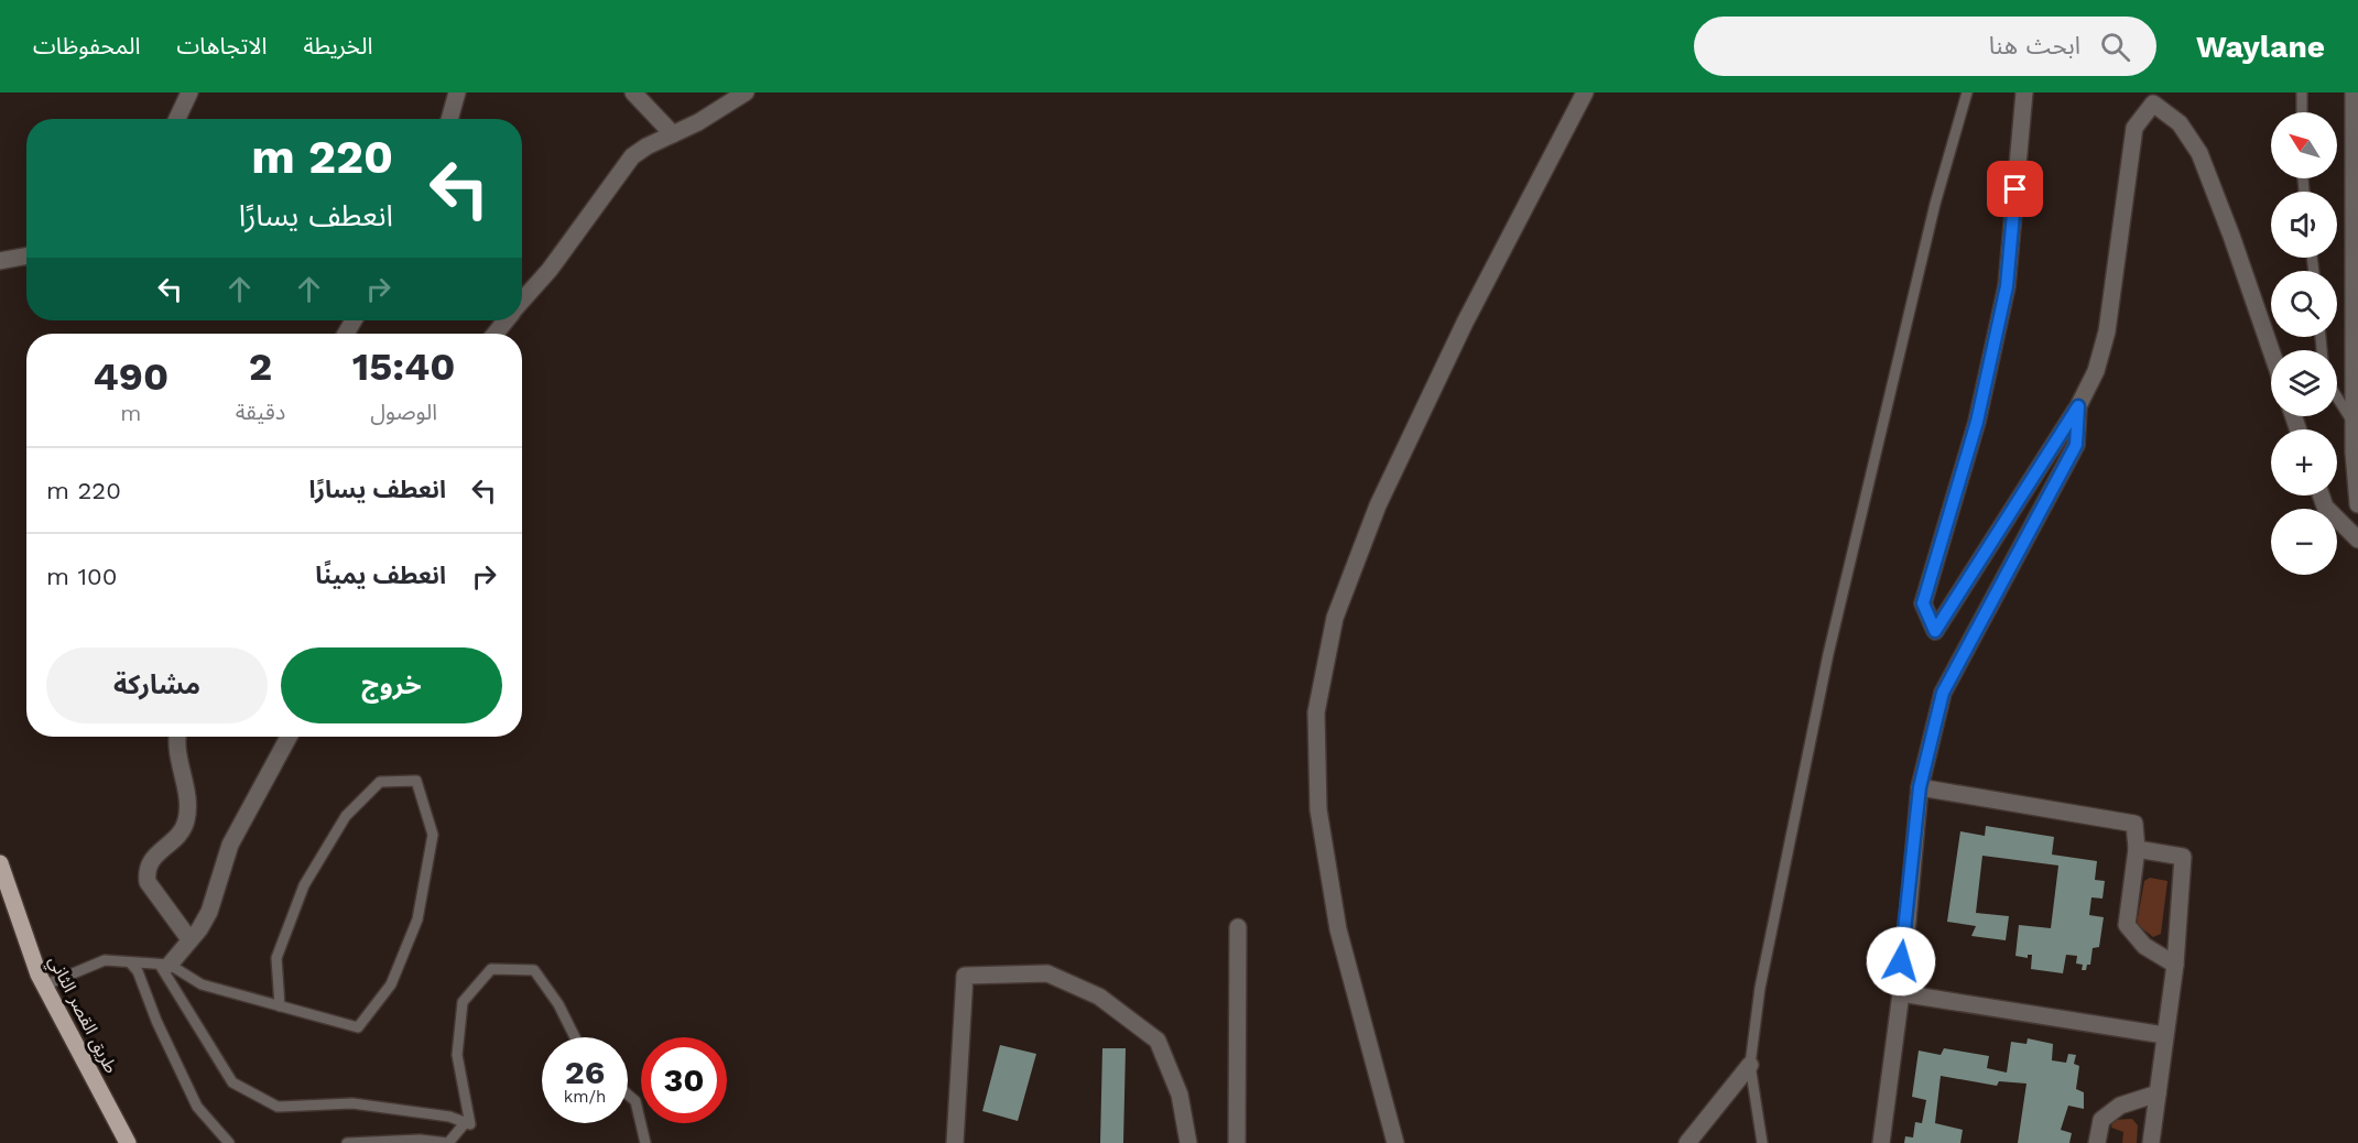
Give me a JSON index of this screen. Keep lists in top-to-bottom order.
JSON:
{
  "streets": {
    "main road": ["طريق القصر الثاني"]
  },
  "north": "top left",
  "page": {
    "header": "Waylane",
    "search": "ابحث هنا",
    "nav": ["الخريطة", "الاتجاهات", "المحفوظات"],
    "map_buttons": ["+", "−"],
    "turn": ["220 m", "انعطف يسارًا"],
    "eta": [
      "15:40",
      "الوصول",
      "2",
      "دقيقة",
      "490",
      "m"
    ],
    "list": [
      {
        "name": "انعطف يسارًا",
        "value": "220 m"
      },
      {
        "name": "انعطف يمينًا",
        "value": "100 m"
      }
    ],
    "buttons": ["خروج", "مشاركة"],
    "speed": "26 km/h",
    "limit": "30"
  }
}
